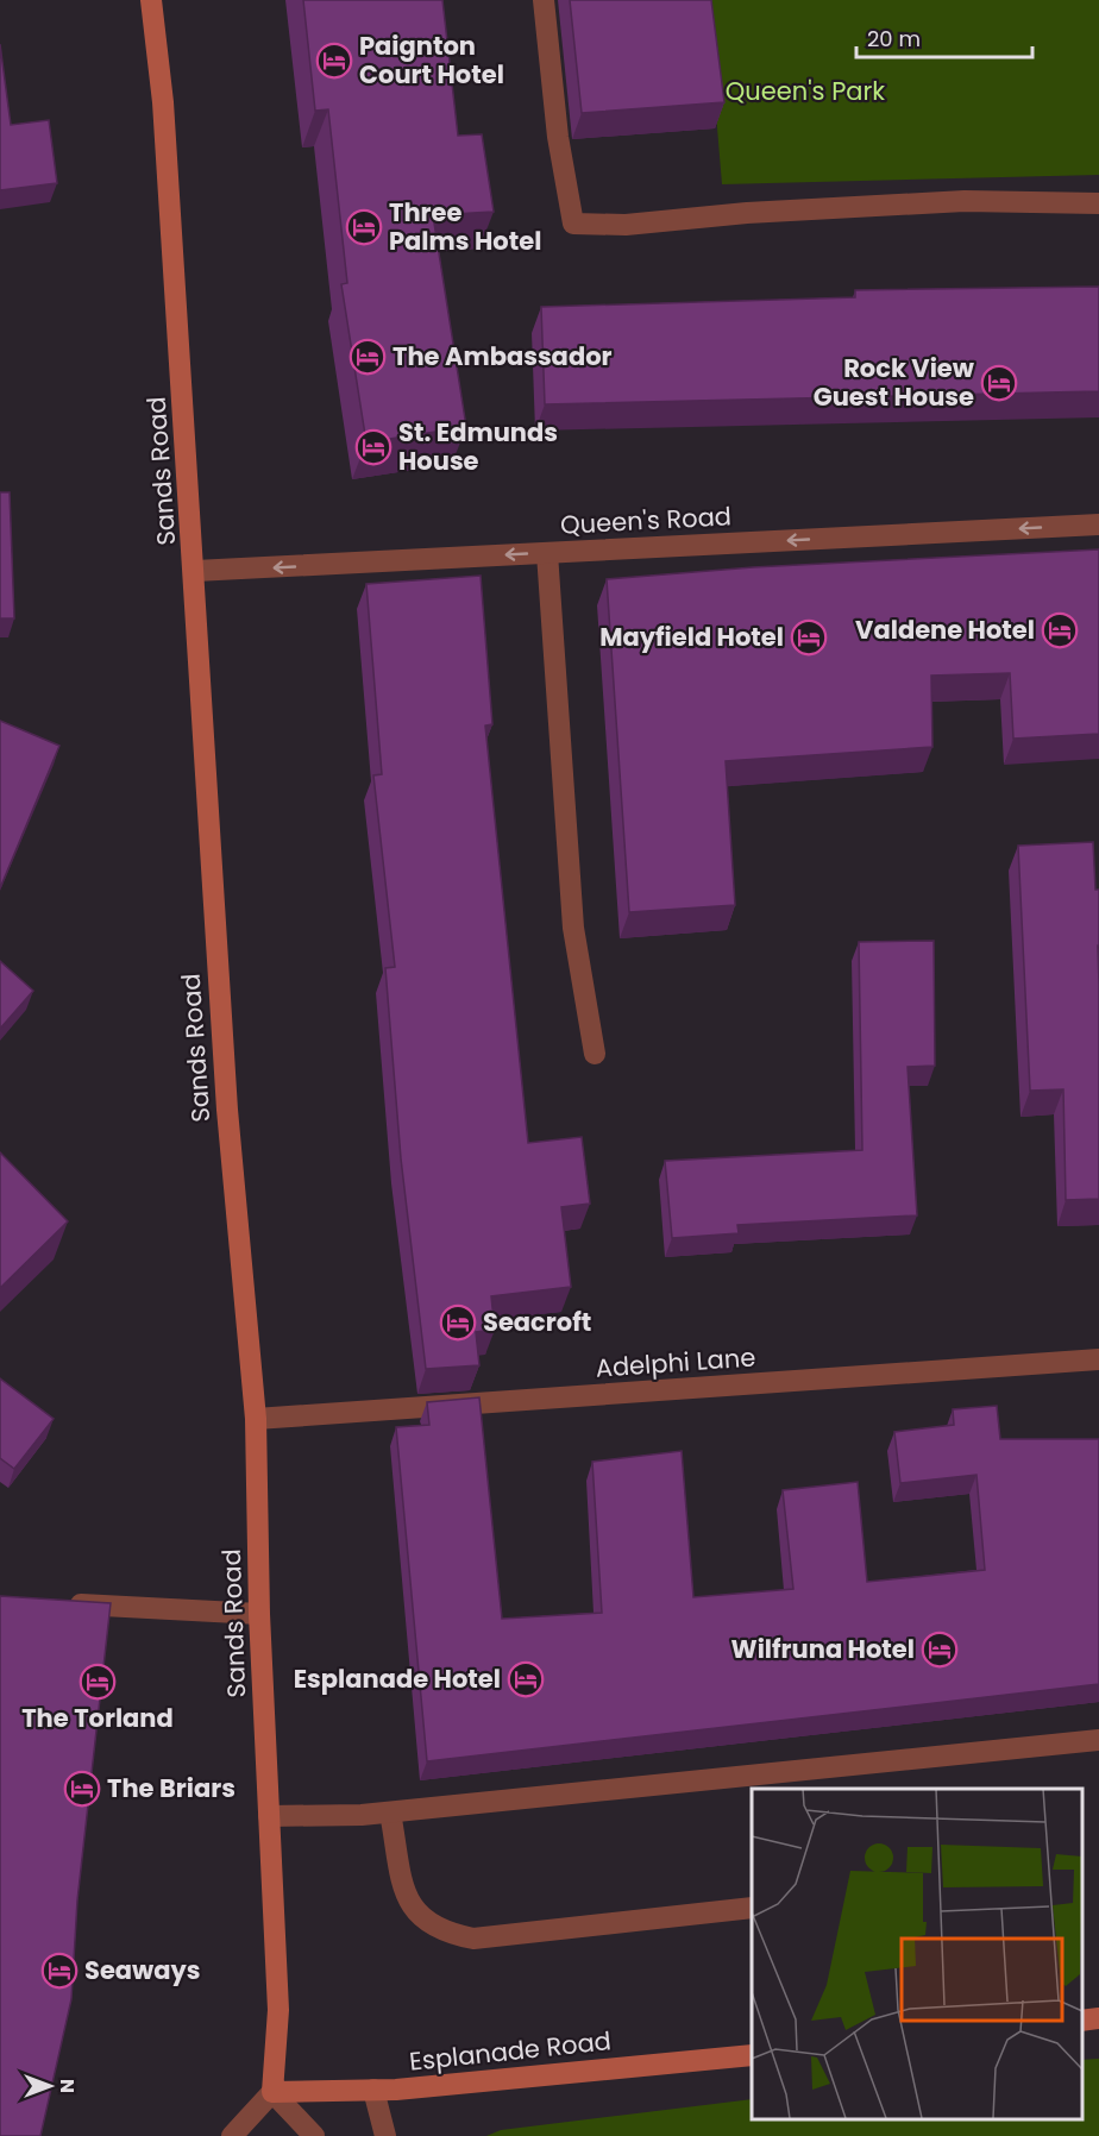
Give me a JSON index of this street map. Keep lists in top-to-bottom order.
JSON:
{
  "streets": {
    "main road": ["Sands Road", "Esplanade Road"],
    "street": ["Queen's Road", "Adelphi Lane"]
  },
  "crossings": [
    ["Sands Road", "Queen's Road"],
    ["Sands Road", "Adelphi Lane"],
    ["Sands Road", "Esplanade Road"]
  ],
  "one_way": ["Queen's Road"],
  "parks": ["Queen's Park"],
  "places": {
    "hotel": [
      "Paignton Court Hotel",
      "Three Palms Hotel",
      "The Ambassador",
      "Rock View Guest House",
      "St. Edmunds House",
      "Valdene Hotel",
      "Mayfield Hotel",
      "Seacroft",
      "Wilfruna Hotel",
      "Esplanade Hotel",
      "The Torland",
      "The Briars",
      "Seaways"
    ]
  },
  "scale_bar": "20 m",
  "north": "right"
}
